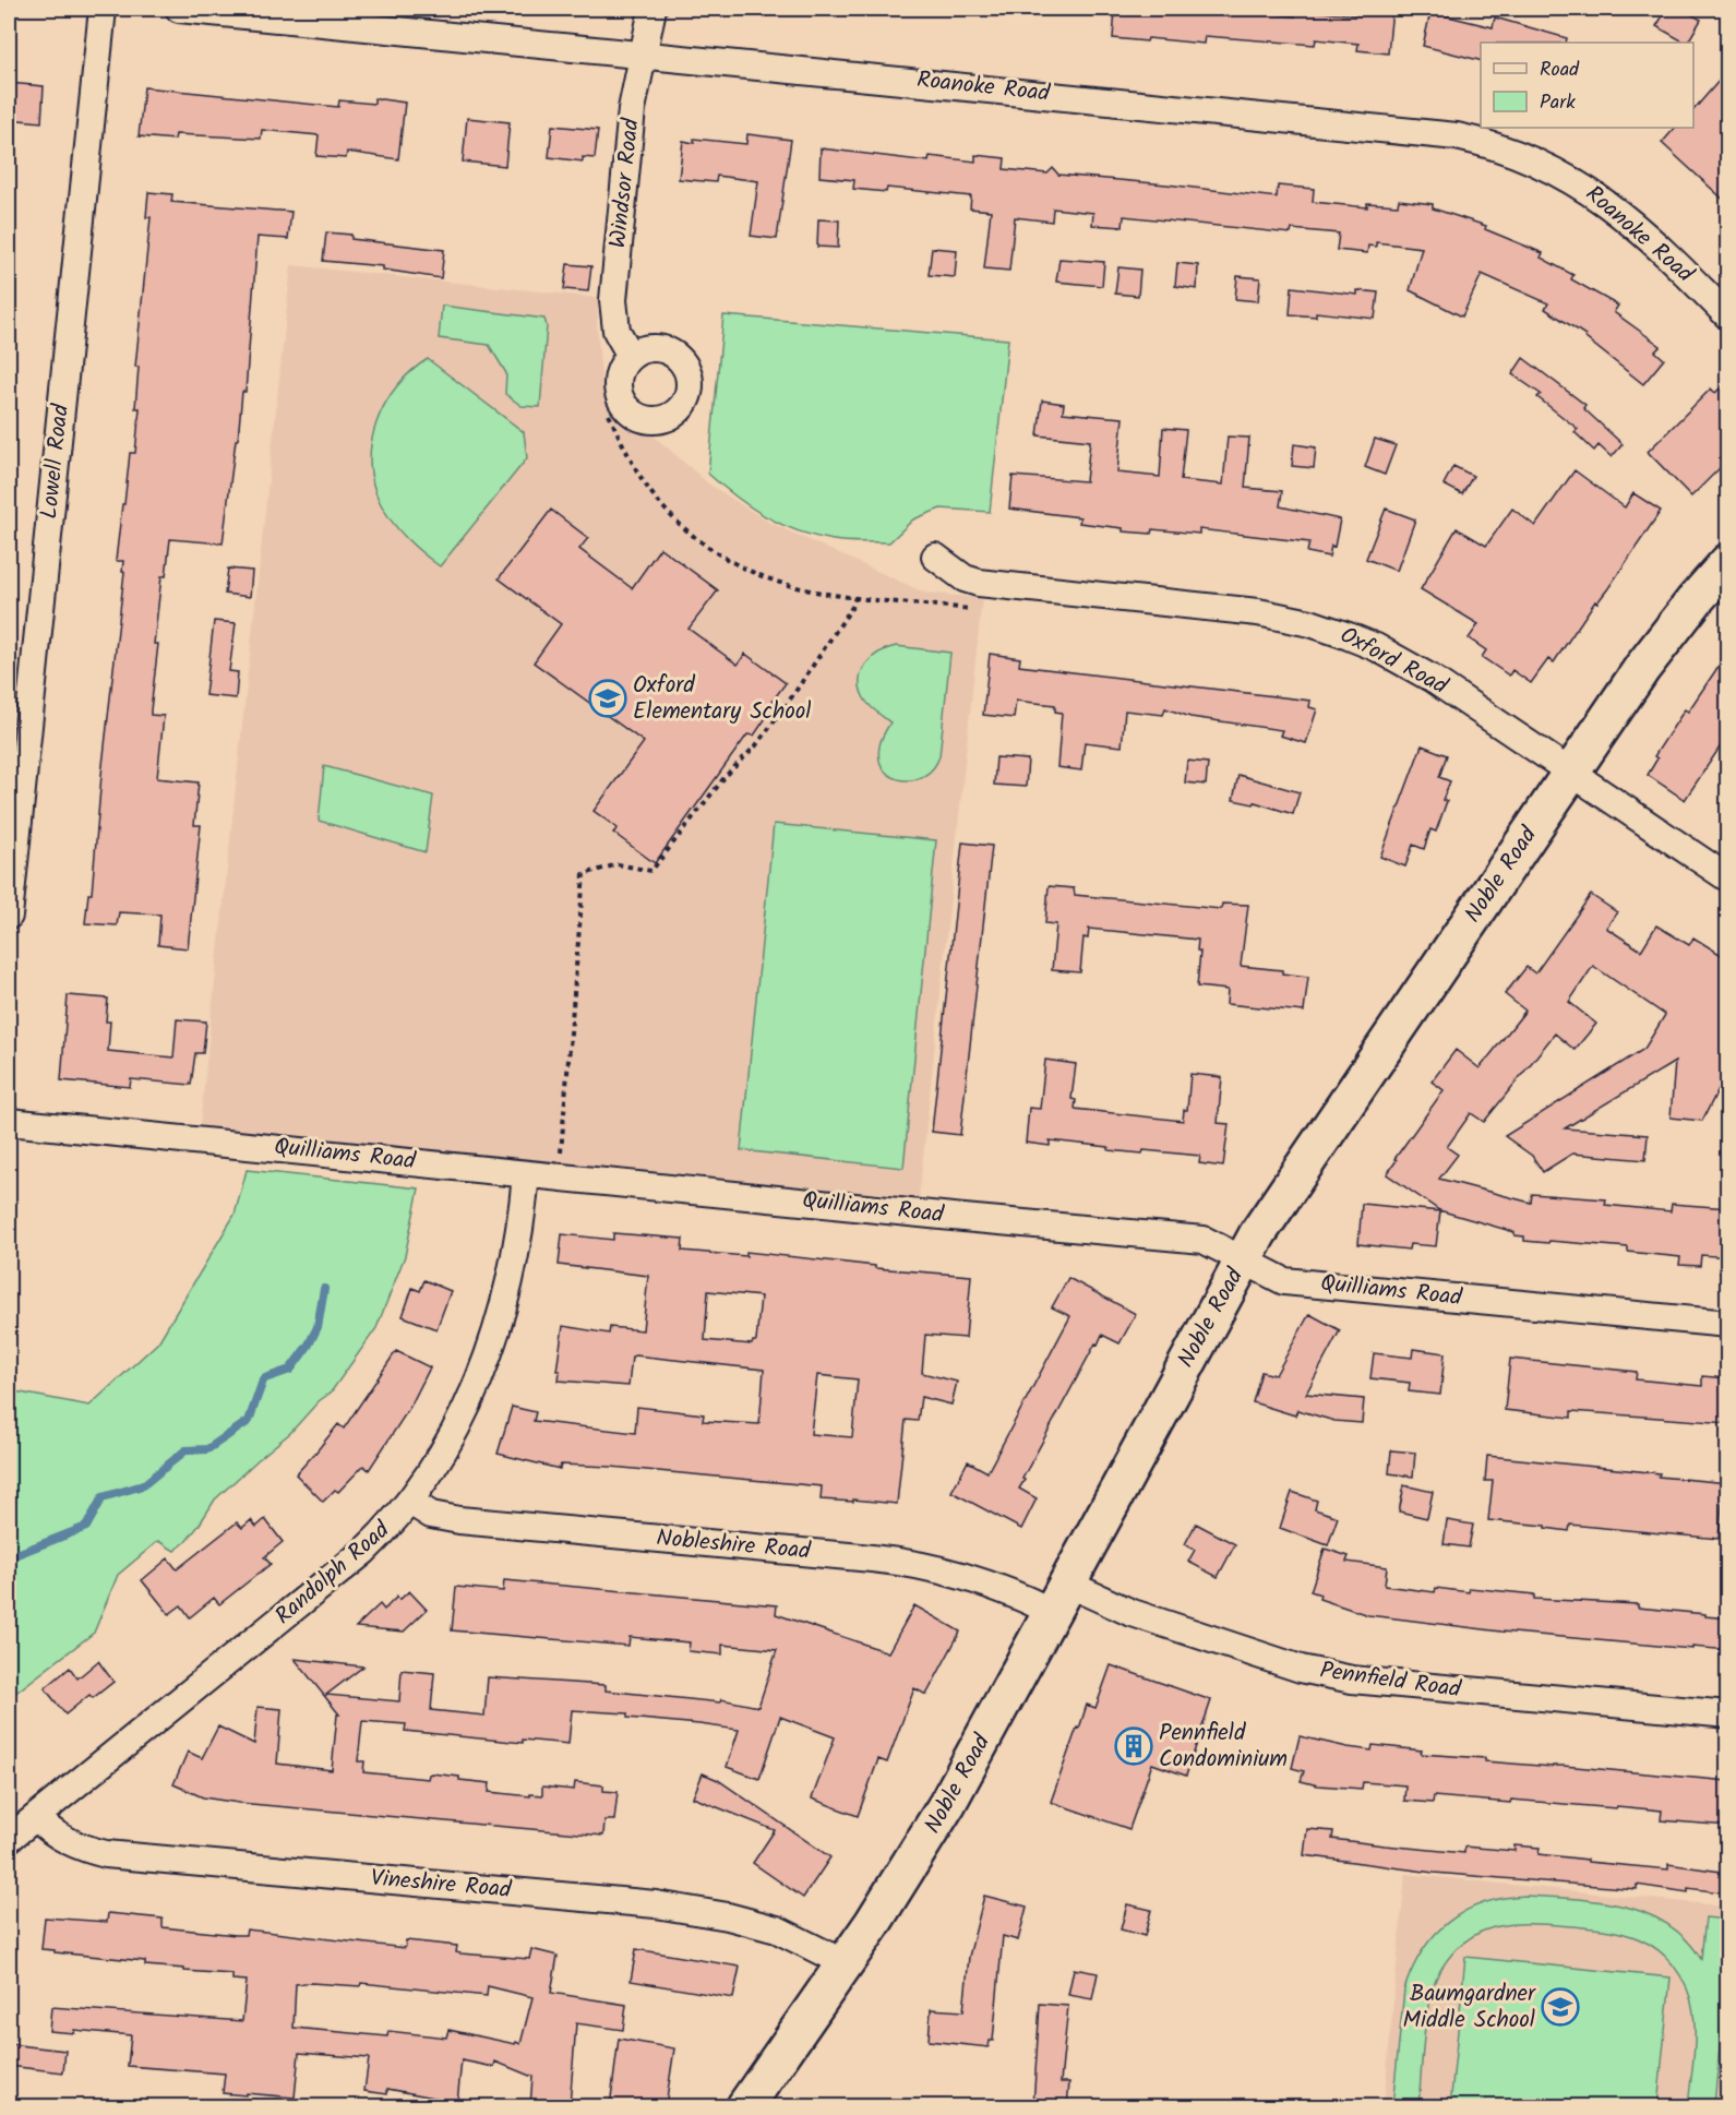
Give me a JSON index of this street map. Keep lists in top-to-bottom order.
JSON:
{
  "streets": {
    "main road": ["Noble Road"],
    "street": [
      "Roanoke Road",
      "Windsor Road",
      "Lowell Road",
      "Oxford Road",
      "Quilliams Road",
      "Nobleshire Road",
      "Randolph Road",
      "Pennfield Road",
      "Vineshire Road"
    ]
  },
  "crossings": [
    ["Roanoke Road", "Windsor Road"],
    ["Oxford Road", "Noble Road"],
    ["Noble Road", "Quilliams Road"],
    ["Noble Road", "Nobleshire Road"],
    ["Noble Road", "Pennfield Road"],
    ["Noble Road", "Vineshire Road"],
    ["Quilliams Road", "Randolph Road"],
    ["Nobleshire Road", "Randolph Road"],
    ["Nobleshire Road", "Pennfield Road"],
    ["Randolph Road", "Vineshire Road"]
  ],
  "places": {
    "school or university": ["Oxford Elementary School", "Baumgardner Middle School"],
    "building": ["Pennfield Condominium"]
  },
  "legend": ["Road", "Park"]
}
